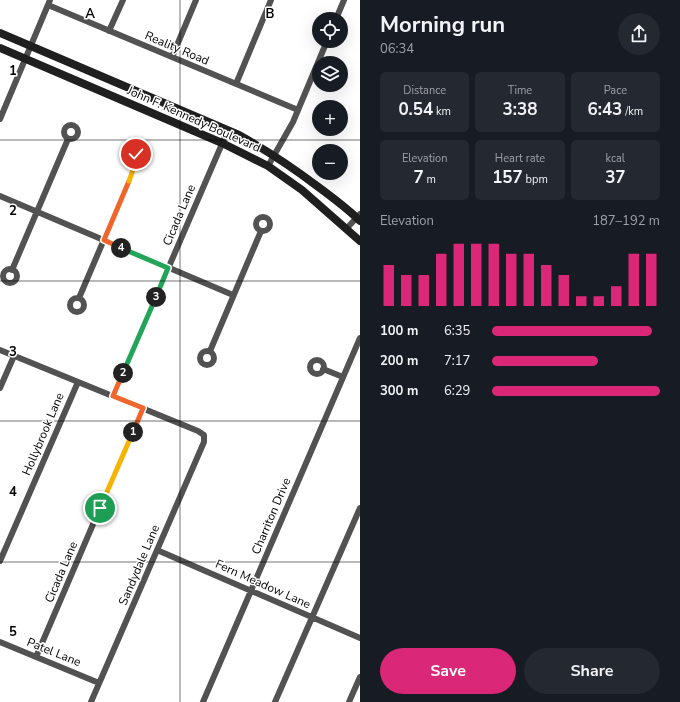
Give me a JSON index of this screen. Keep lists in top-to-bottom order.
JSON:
{
  "streets": {
    "main road": ["John F. Kennedy Boulevard"],
    "street": [
      "Reality Road",
      "Cicada Lane",
      "Hollybrook Lane",
      "Charriton Drive",
      "Sandydale Lane",
      "Fern Meadow Lane",
      "Patel Lane"
    ]
  },
  "crossings": [
    ["John F. Kennedy Boulevard", "Cicada Lane"],
    ["Cicada Lane", "Sandydale Lane"],
    ["Cicada Lane", "Patel Lane"],
    ["Charriton Drive", "Fern Meadow Lane"],
    ["Sandydale Lane", "Fern Meadow Lane"],
    ["Sandydale Lane", "Patel Lane"]
  ],
  "page": {
    "heading": ["Morning run", "06:34"],
    "map_buttons": ["+", "−"],
    "stats": [
      ["Distance", "0.54 km"],
      ["Time", "3:38"],
      ["Pace", "6:43 /km"],
      ["Elevation", "7 m"],
      ["Heart rate", "157 bpm"],
      ["kcal", "37"]
    ],
    "chart": ["Elevation", "187–192 m"],
    "pins": [
      "4",
      "3",
      "2",
      "1"
    ],
    "list": [
      {
        "name": "100 m",
        "note": "6:35"
      },
      {
        "name": "200 m",
        "note": "7:17"
      },
      {
        "name": "300 m",
        "note": "6:29"
      }
    ],
    "buttons": ["Save", "Share"]
  },
  "grid": {
    "columns": ["A", "B"],
    "rows": [
      "1",
      "2",
      "3",
      "4",
      "5"
    ]
  }
}
